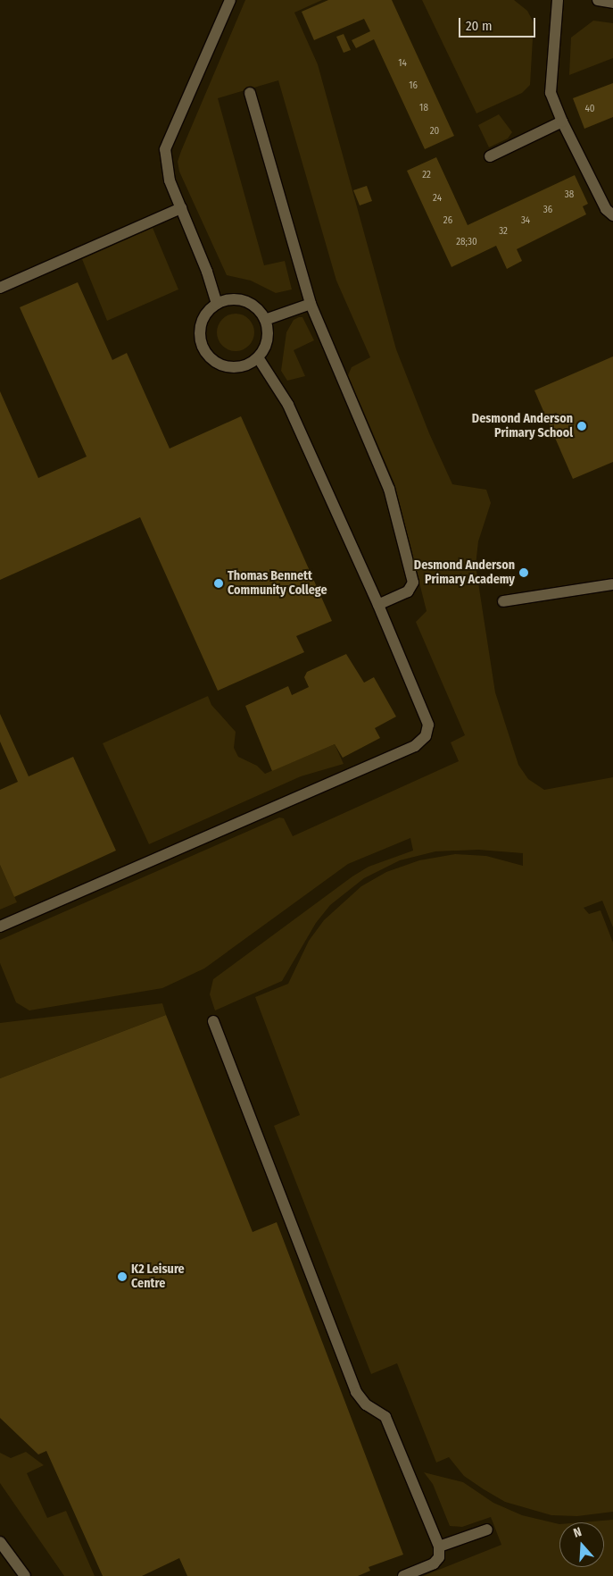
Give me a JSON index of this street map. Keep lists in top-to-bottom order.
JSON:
{
  "places": [
    "Desmond Anderson Primary School",
    "Desmond Anderson Primary Academy",
    "Thomas Bennett Community College",
    "K2 Leisure Centre"
  ],
  "house_numbers": [
    "14",
    "16",
    "18",
    "40",
    "20",
    "22",
    "38",
    "24",
    "36",
    "26",
    "34",
    "32",
    "28;30"
  ],
  "scale_bar": "20 m",
  "north": "top"
}
